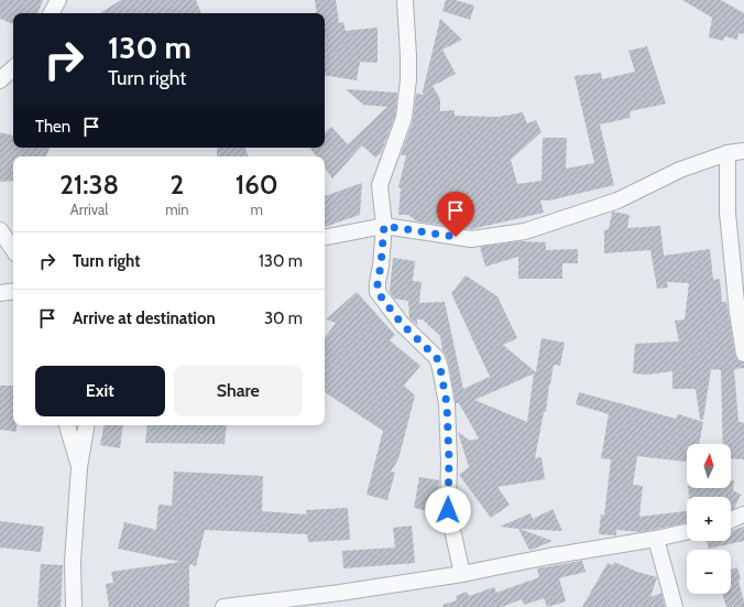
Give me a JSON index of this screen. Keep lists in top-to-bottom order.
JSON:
{
  "north": "top",
  "page": {
    "turn": ["130 m", "Turn right"],
    "then": "Then",
    "eta": [
      "21:38",
      "Arrival",
      "2",
      "min",
      "160",
      "m"
    ],
    "list": [
      {
        "name": "Turn right",
        "value": "130 m"
      },
      {
        "name": "Arrive at destination",
        "value": "30 m"
      }
    ],
    "buttons": ["Exit", "Share"],
    "map_buttons": ["+", "−"]
  }
}
